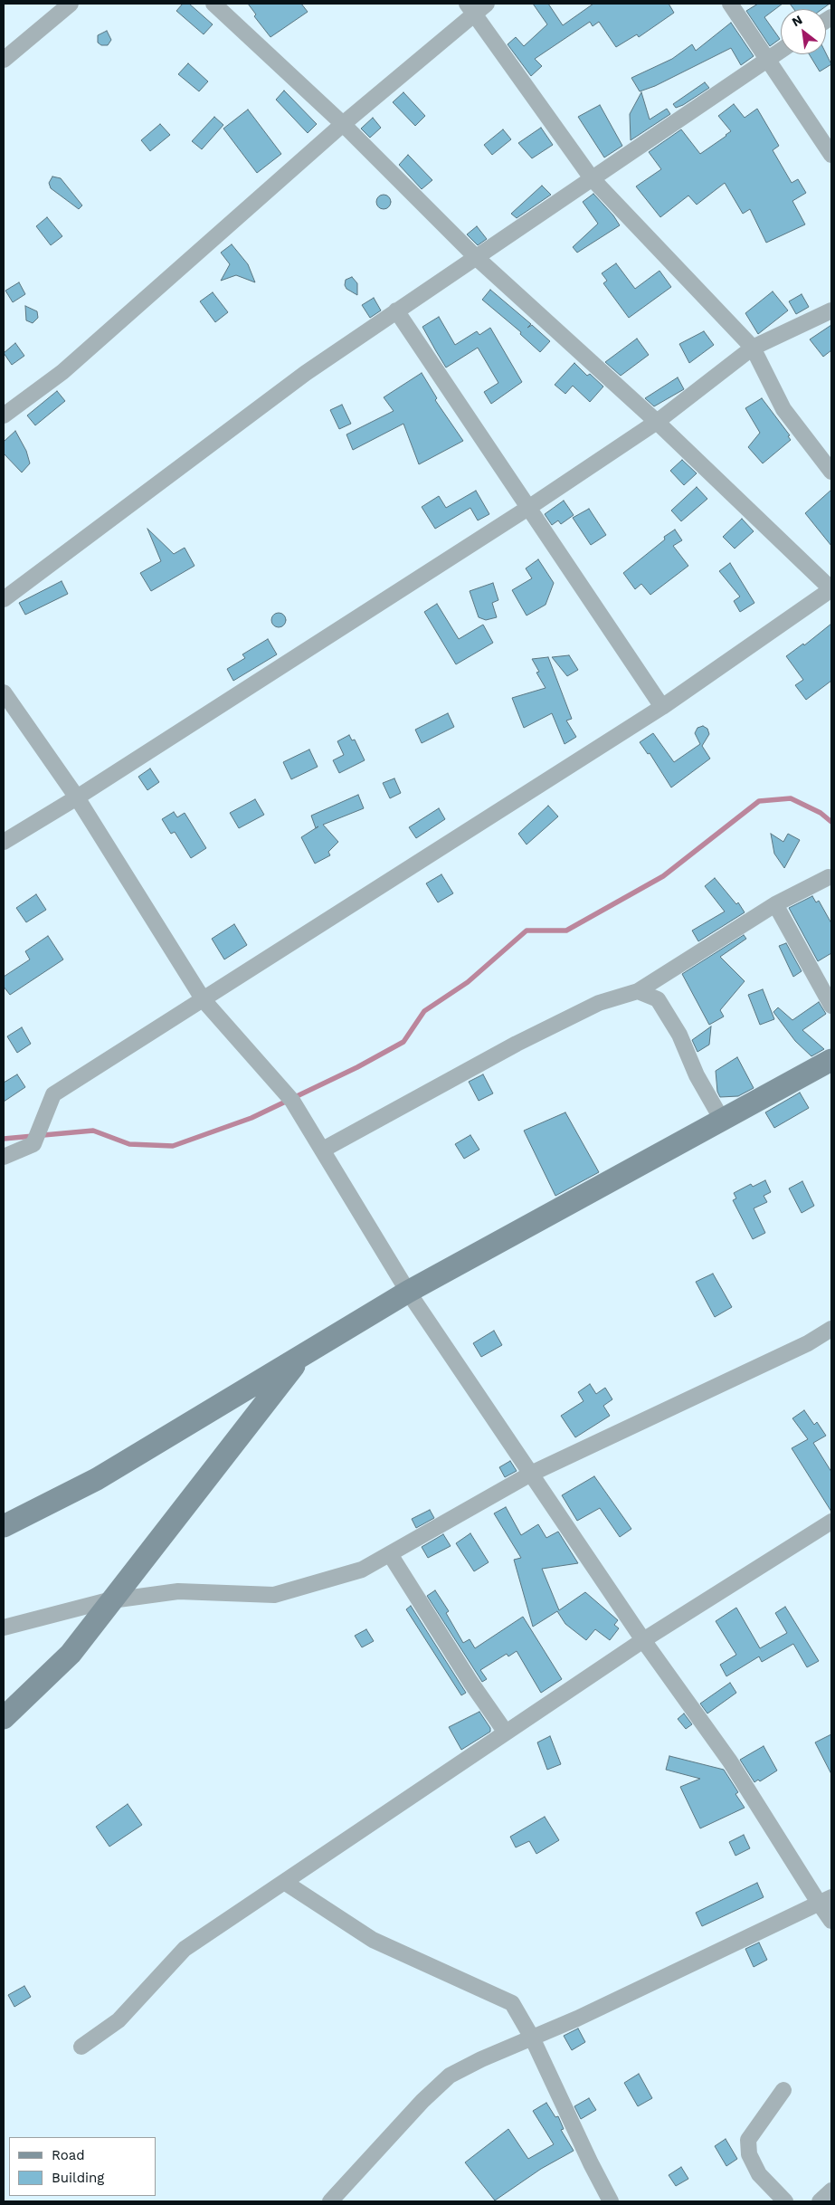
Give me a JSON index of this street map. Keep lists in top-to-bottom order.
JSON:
{
  "legend": ["Road", "Building"],
  "north": "top left"
}
